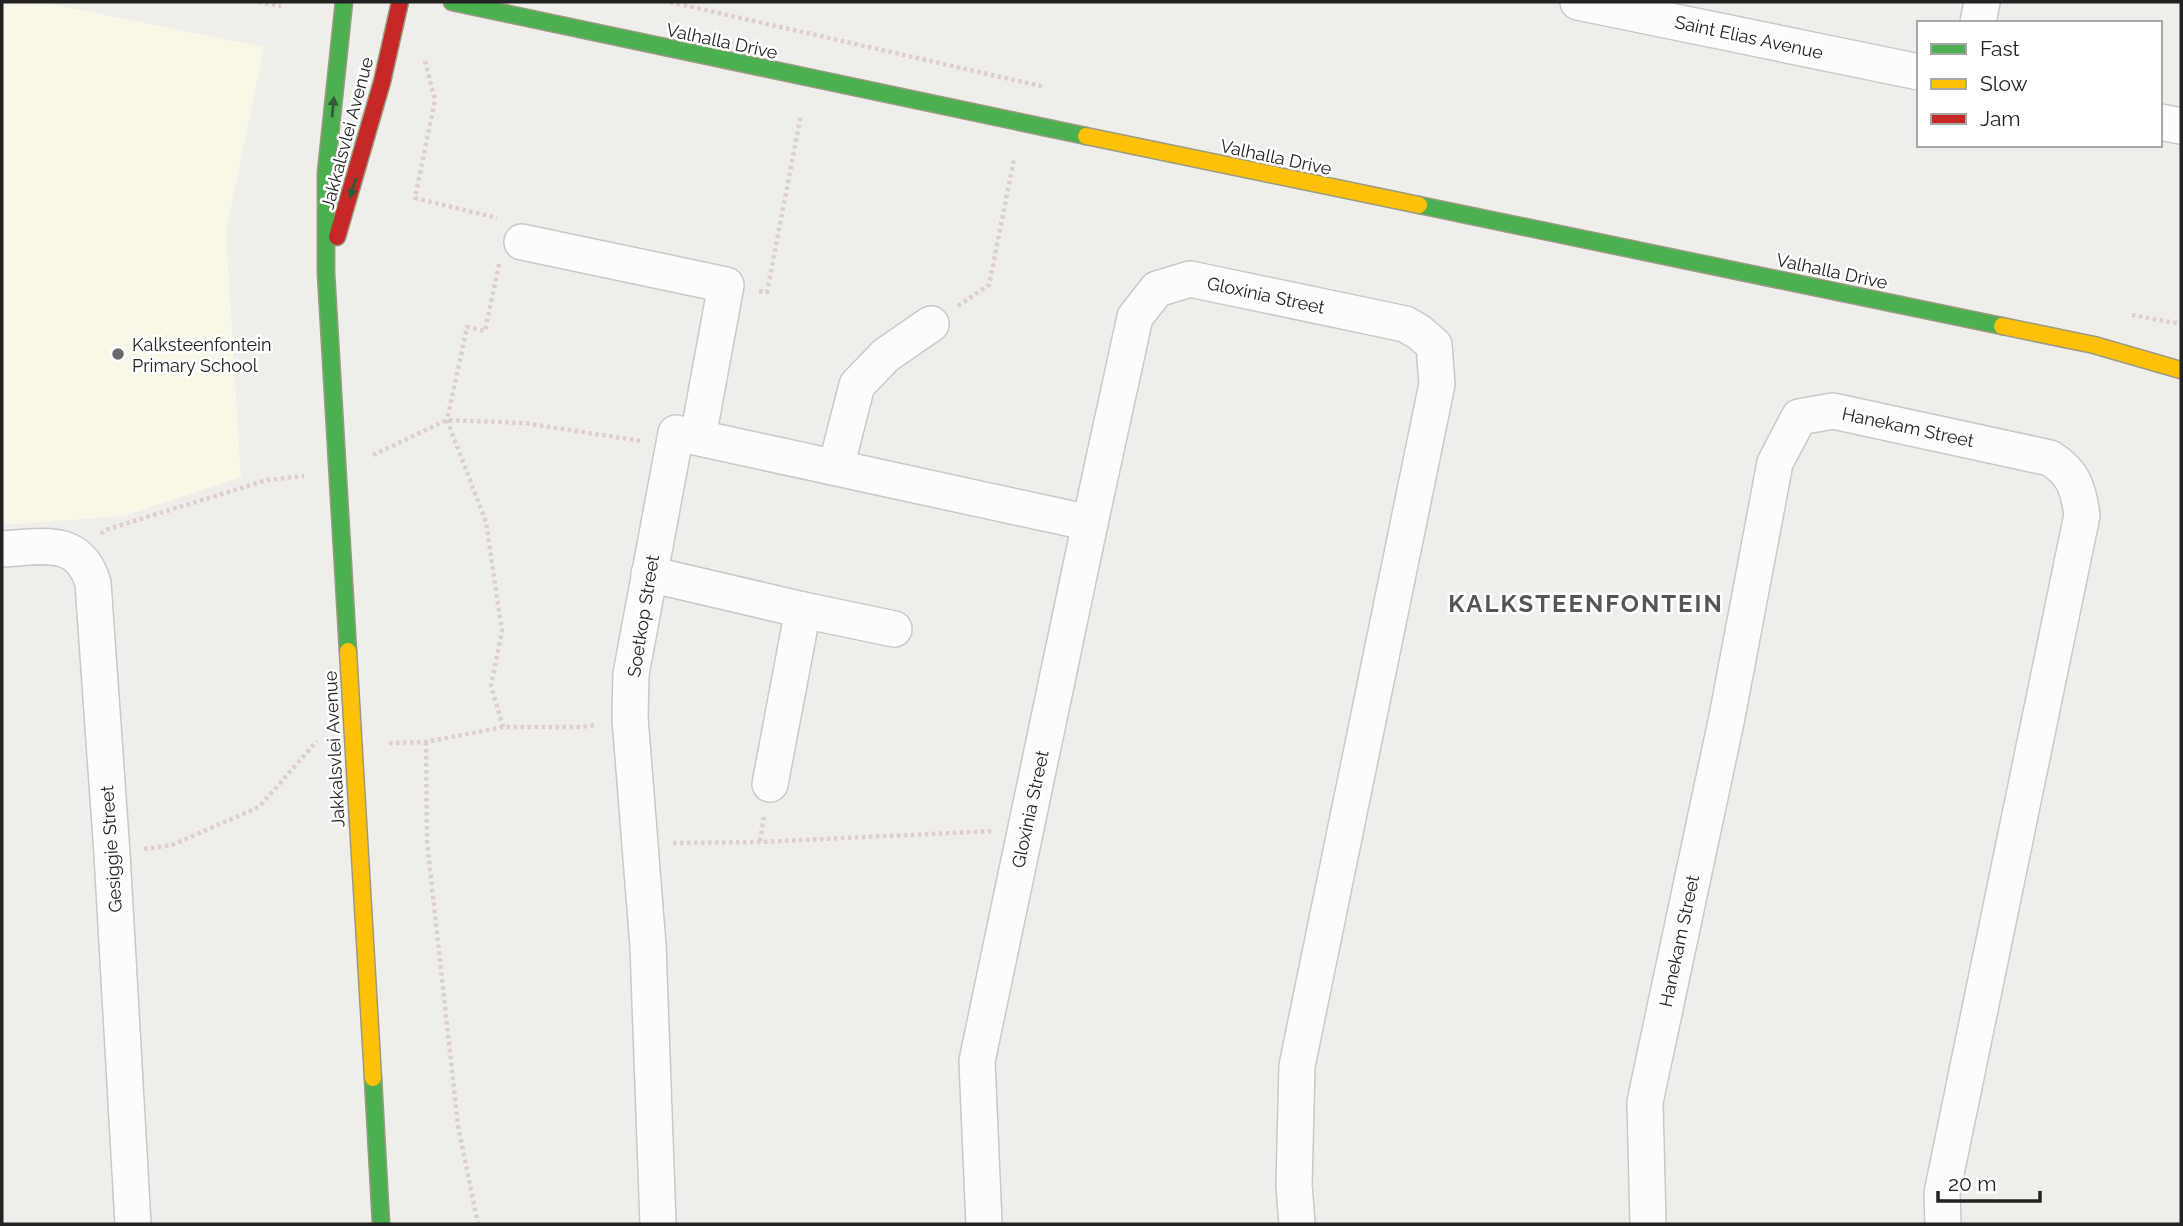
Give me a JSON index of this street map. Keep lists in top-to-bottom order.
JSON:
{
  "streets": {
    "main road": ["Valhalla Drive", "Jakkalsvlei Avenue"],
    "street": [
      "Saint Elias Avenue",
      "Gloxinia Street",
      "Hanekam Street",
      "Soetkop Street",
      "Gesiggie Street"
    ]
  },
  "districts": ["KALKSTEENFONTEIN"],
  "places": ["Kalksteenfontein Primary School"],
  "legend": ["Fast", "Slow", "Jam"],
  "scale_bar": "20 m"
}
